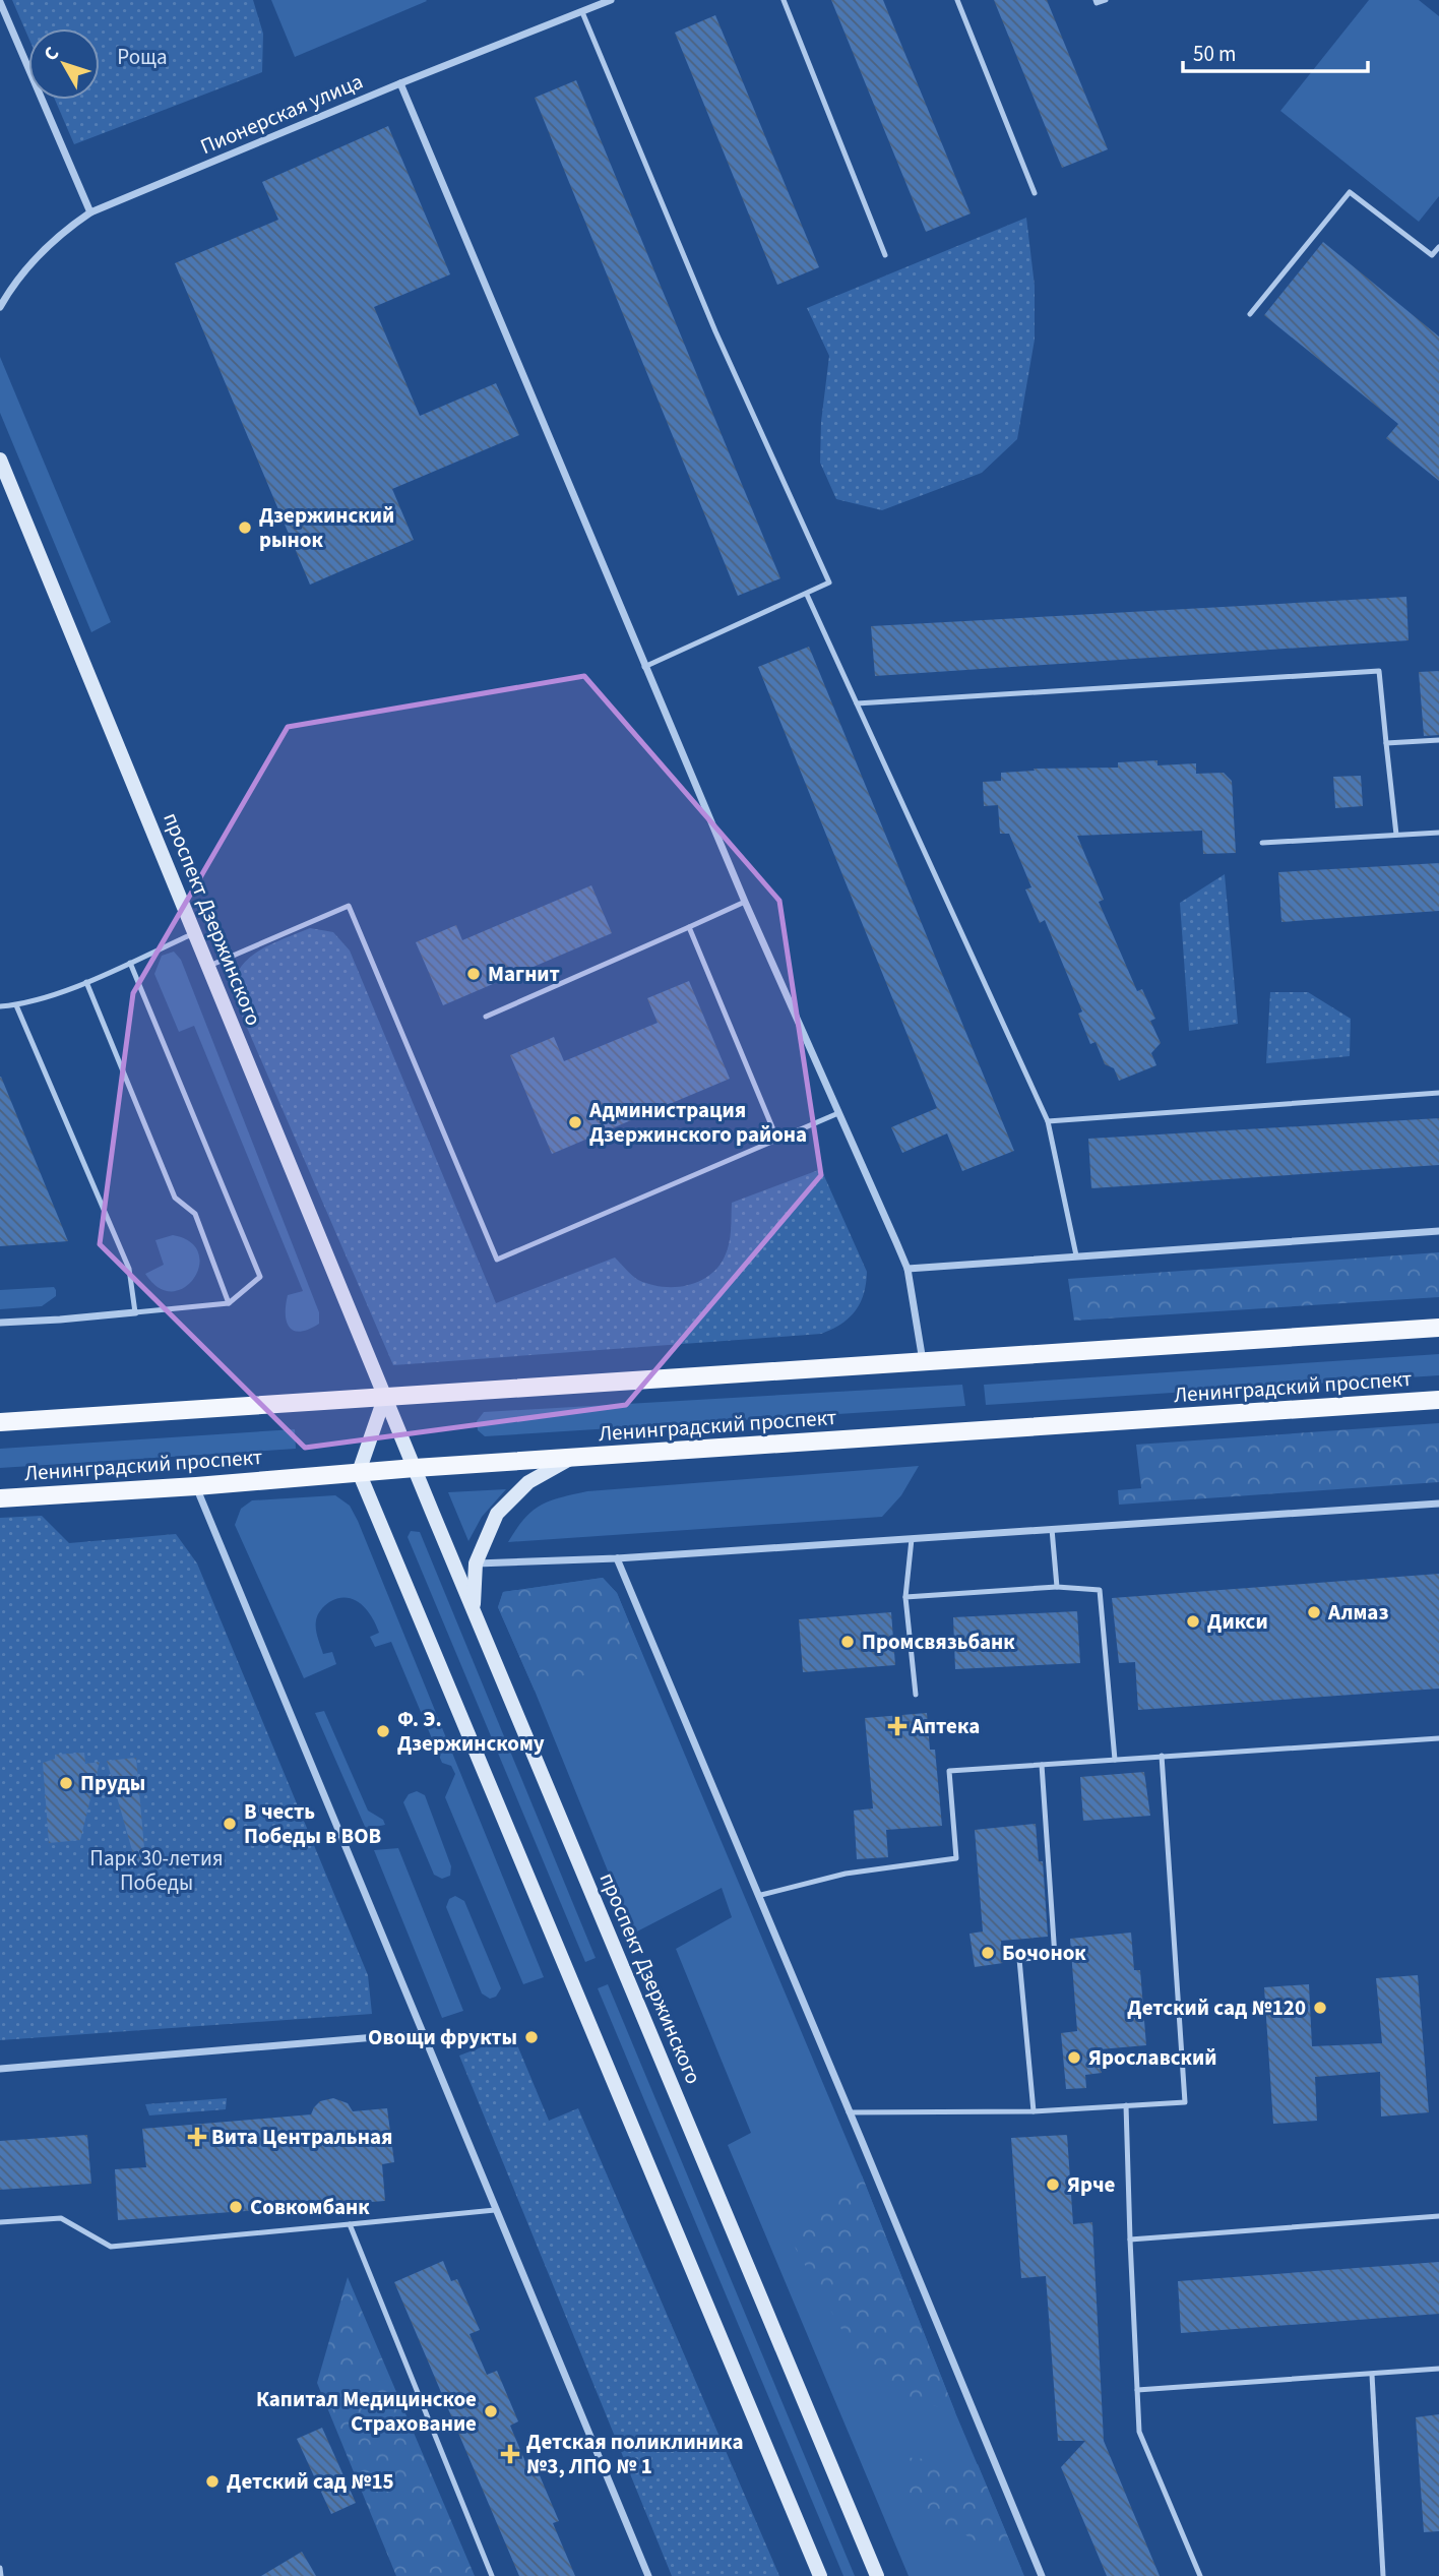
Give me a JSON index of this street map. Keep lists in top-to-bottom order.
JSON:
{
  "streets": {
    "main road": ["проспект Дзержинского", "Ленинградский проспект"],
    "street": ["Пионерская улица"]
  },
  "crossings": [
    ["проспект Дзержинского", "Ленинградский проспект"]
  ],
  "parks": ["Роща", "Парк 30-летия Победы"],
  "places": {
    "other": [
      "Дзержинский рынок",
      "Магнит",
      "Администрация Дзержинского района",
      "Алмаз",
      "Дикси",
      "Промсвязьбанк",
      "Ф. Э. Дзержинскому",
      "Пруды",
      "В честь Победы в ВОВ",
      "Бочонок",
      "Детский сад №120",
      "Овощи фрукты",
      "Ярославский",
      "Ярче",
      "Совкомбанк",
      "Капитал Медицинское Страхование",
      "Детский сад №15"
    ],
    "health": ["Аптека", "Вита Центральная", "Детская поликлиника №3, ЛПО № 1"]
  },
  "scale_bar": "50 m",
  "north": "top left"
}
